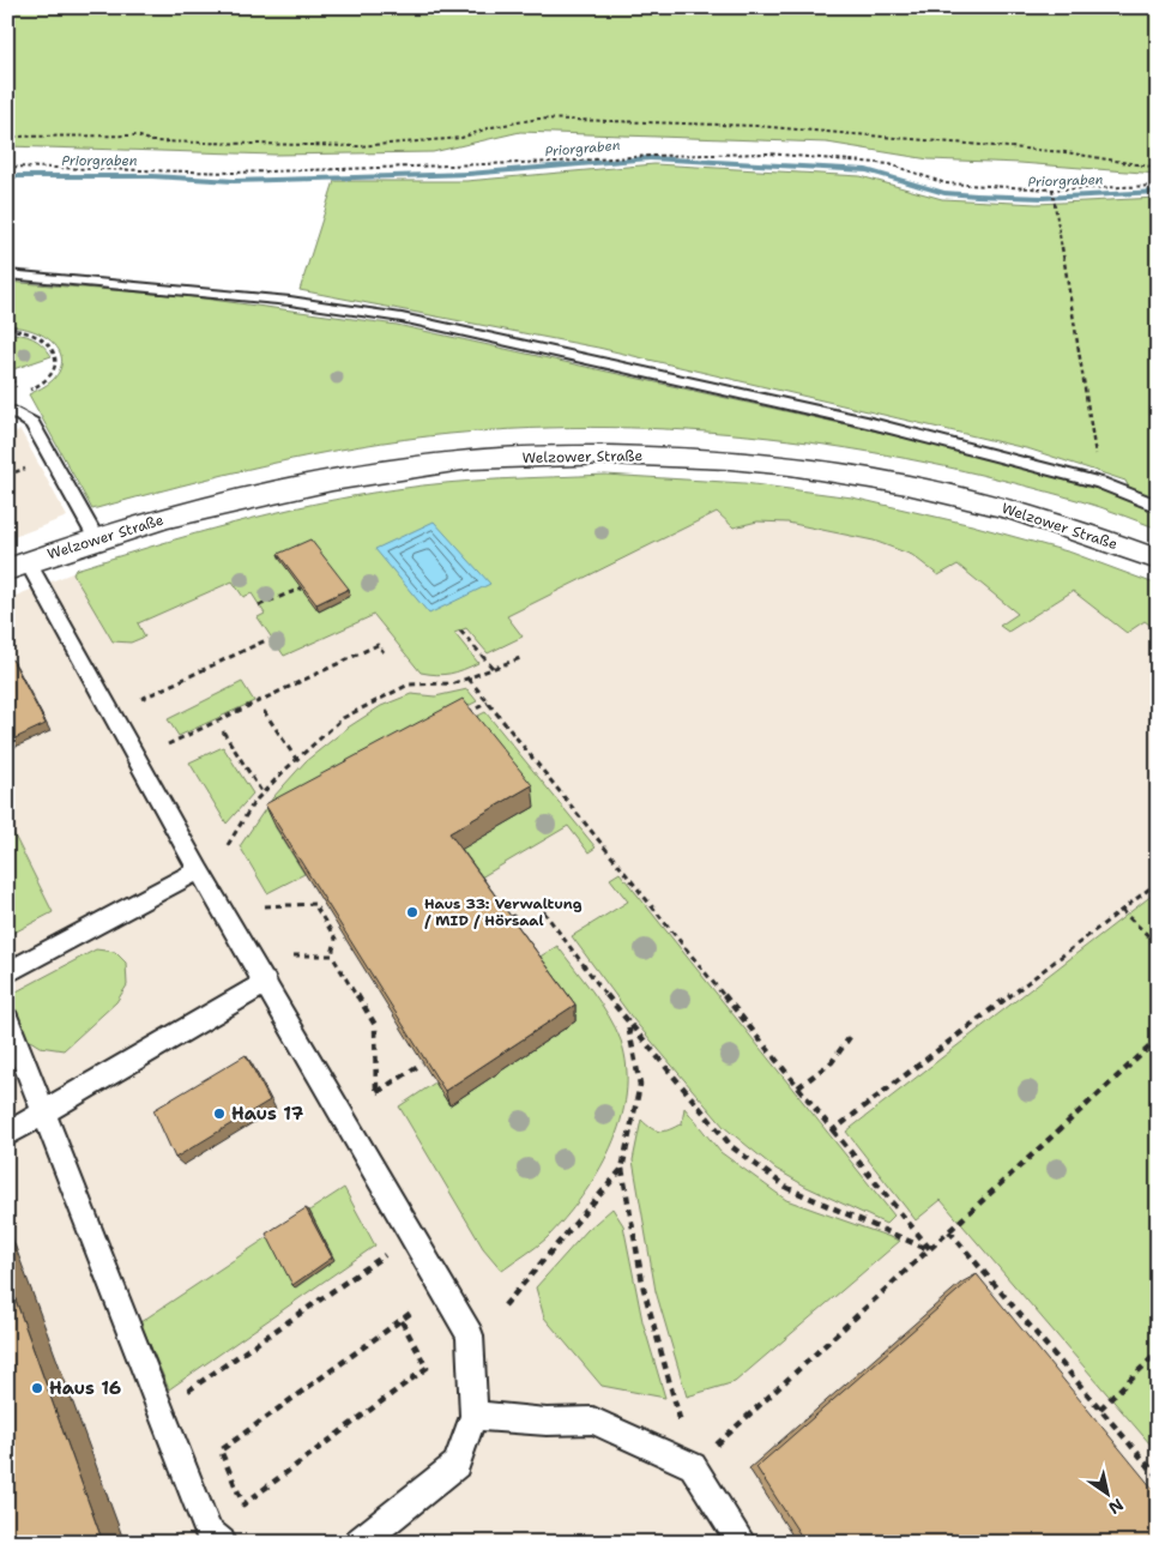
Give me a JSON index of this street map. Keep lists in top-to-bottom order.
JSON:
{
  "streets": {
    "street": ["Welzower Straße"]
  },
  "water": ["Priorgraben"],
  "places": ["Haus 33: Verwaltung / MID / Hörsaal", "Haus 17", "Haus 16"],
  "north": "bottom right"
}
